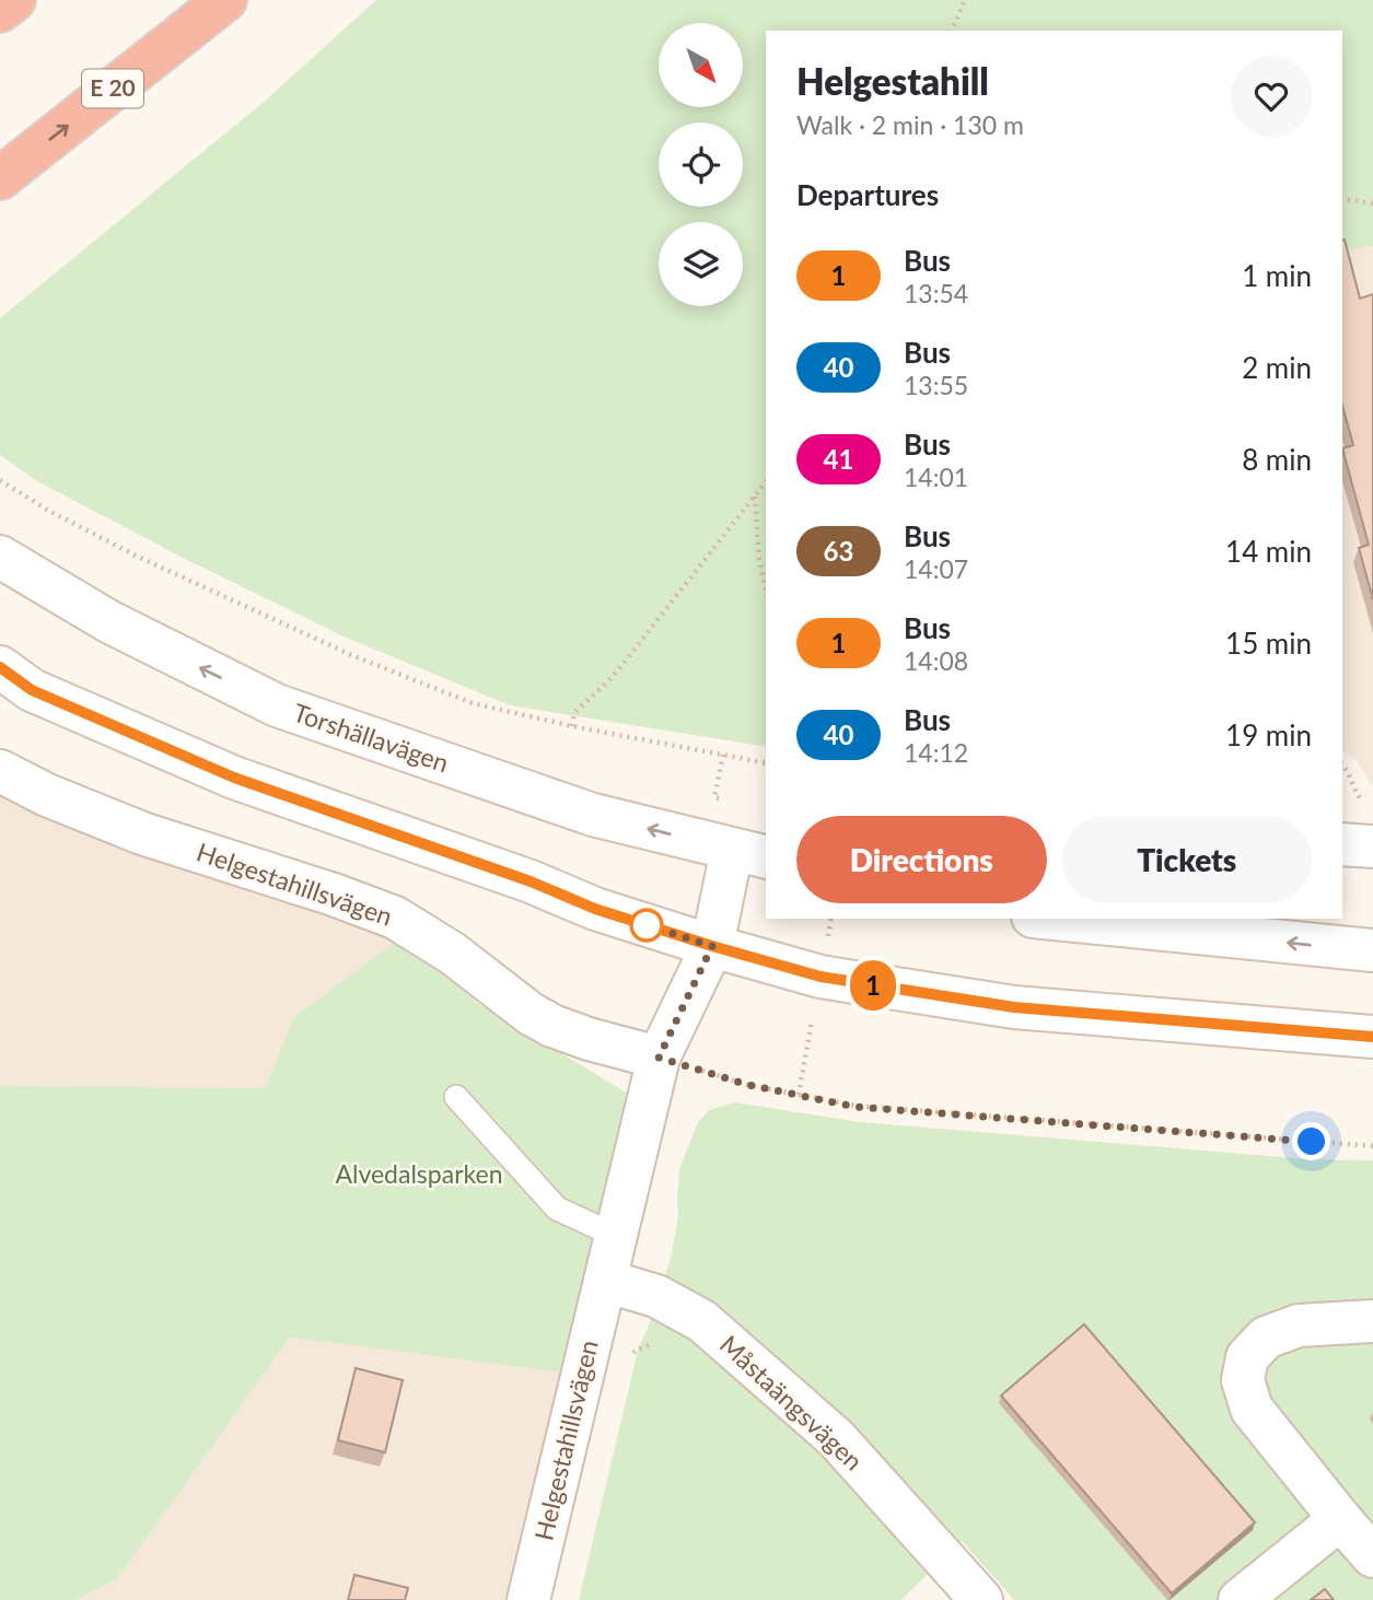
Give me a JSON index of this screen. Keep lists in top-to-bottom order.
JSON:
{
  "streets": {
    "highway": ["E 20"],
    "main road": ["Torshällavägen", "Helgestahillsvägen", "Måstaängsvägen"]
  },
  "crossings": [
    ["Torshällavägen", "Helgestahillsvägen"],
    ["Helgestahillsvägen", "Måstaängsvägen"]
  ],
  "parks": ["Alvedalsparken"],
  "lines": ["bus line 1"],
  "north": "bottom right",
  "page": {
    "on_map": "1",
    "heading": [
      ["Helgestahill", "Walk · 2 min · 130 m"],
      "Departures"
    ],
    "list": [
      {
        "mark": "1",
        "name": "Bus",
        "note": "13:54",
        "value": "1 min"
      },
      {
        "mark": "40",
        "name": "Bus",
        "note": "13:55",
        "value": "2 min"
      },
      {
        "mark": "41",
        "name": "Bus",
        "note": "14:01",
        "value": "8 min"
      },
      {
        "mark": "63",
        "name": "Bus",
        "note": "14:07",
        "value": "14 min"
      },
      {
        "mark": "1",
        "name": "Bus",
        "note": "14:08",
        "value": "15 min"
      },
      {
        "mark": "40",
        "name": "Bus",
        "note": "14:12",
        "value": "19 min"
      }
    ],
    "buttons": ["Directions", "Tickets"]
  }
}
